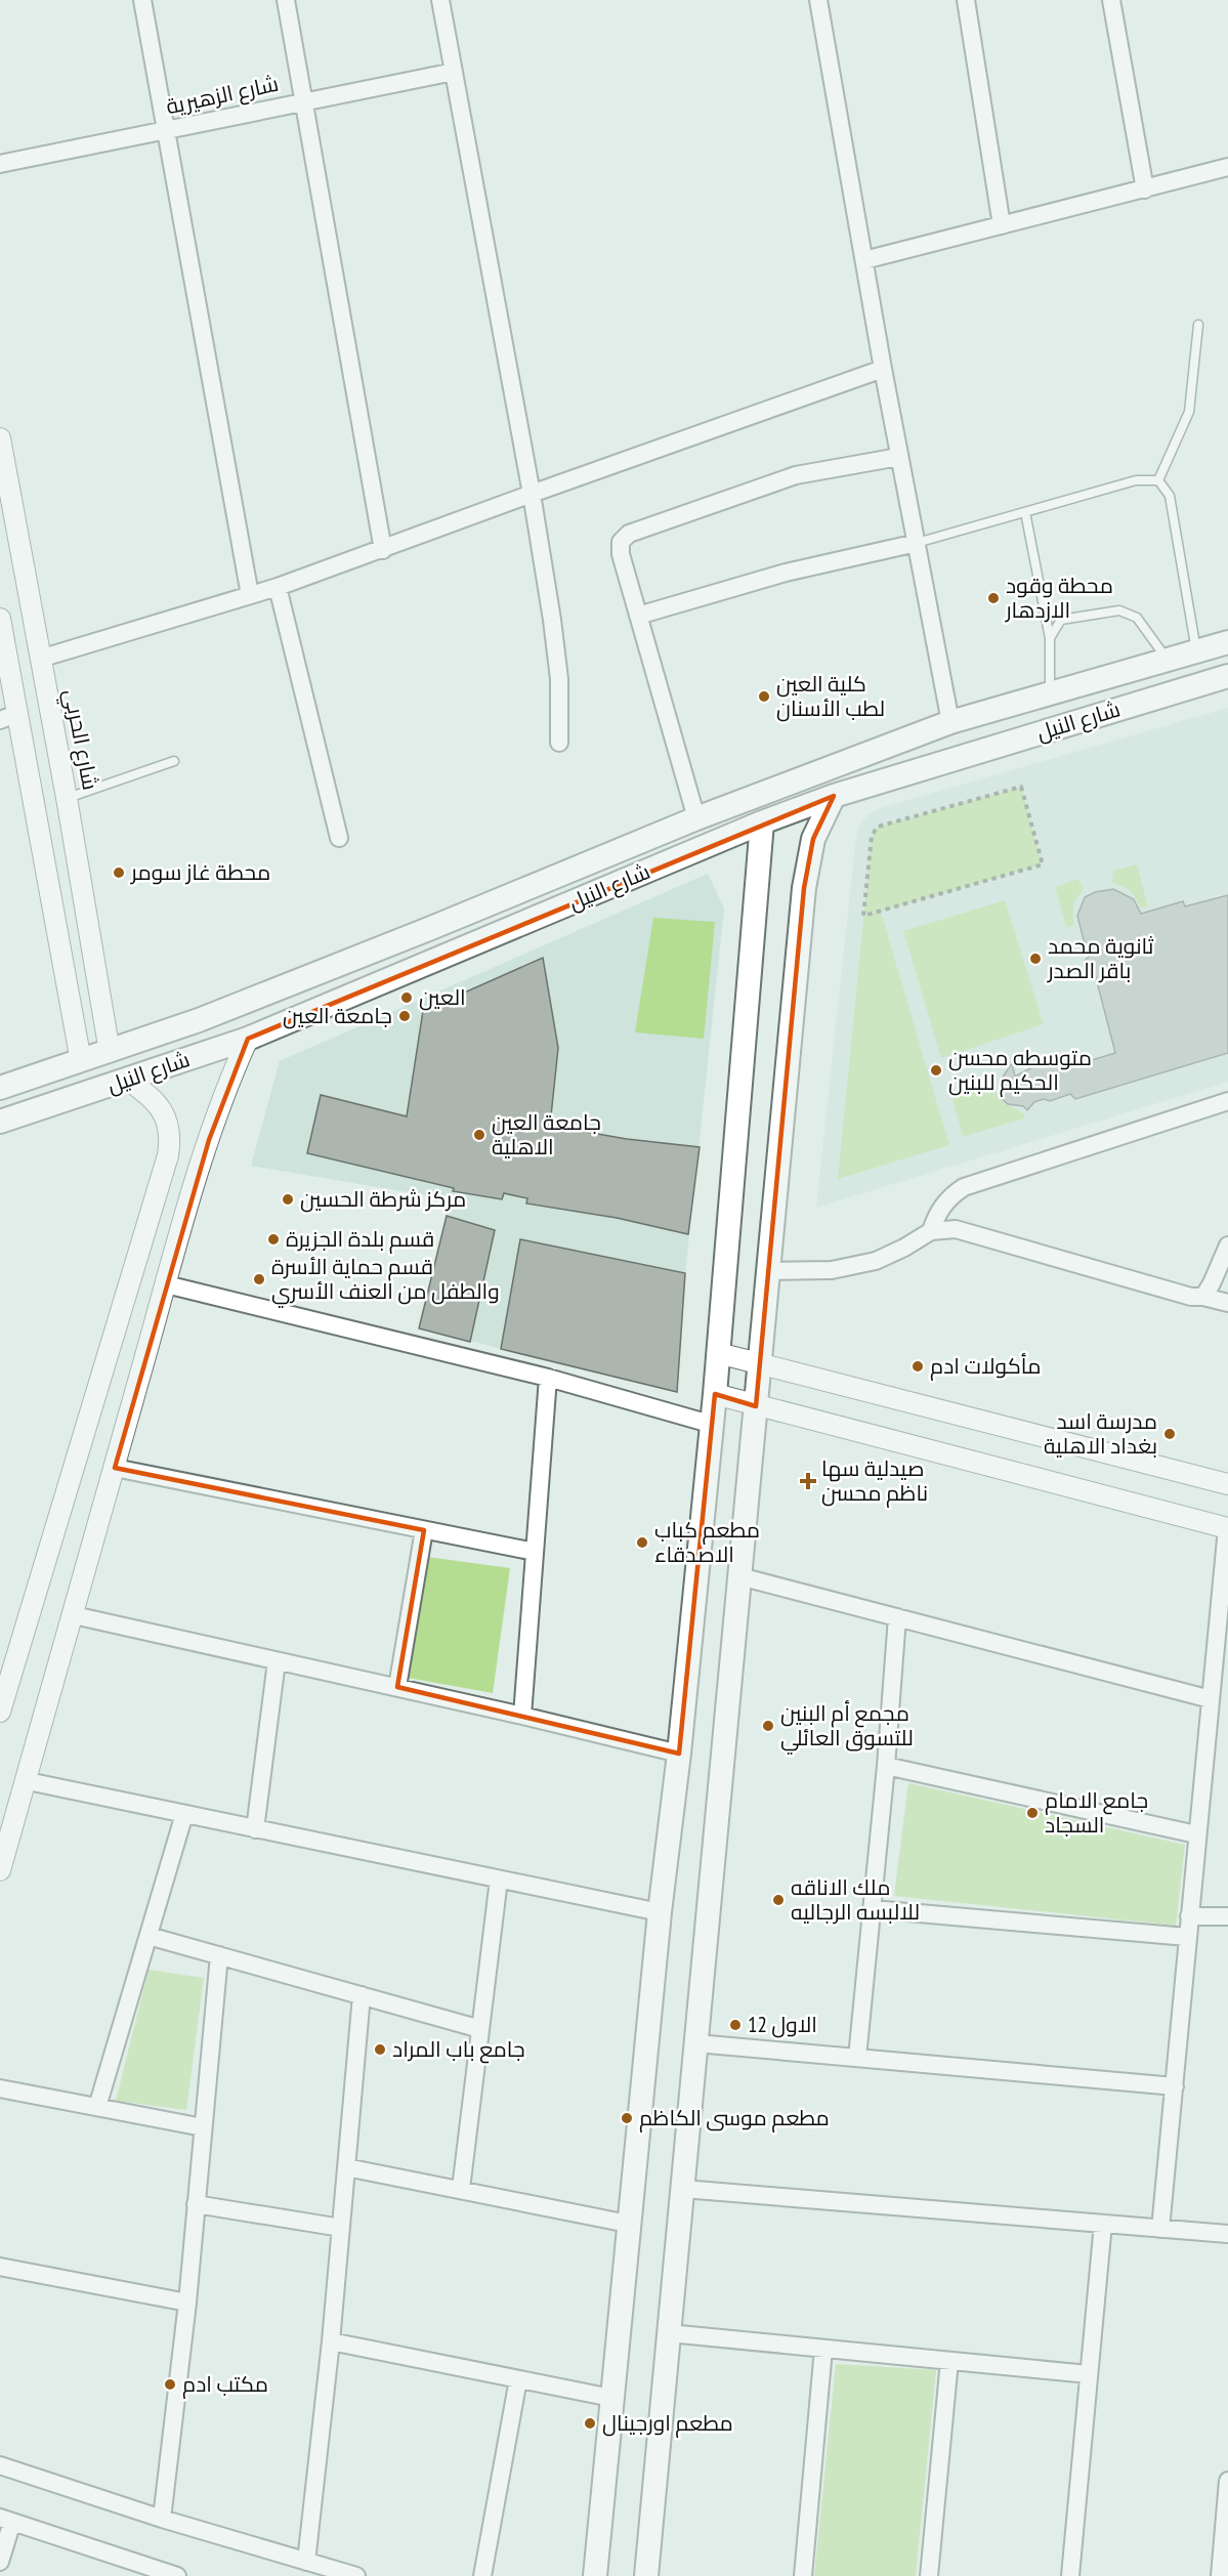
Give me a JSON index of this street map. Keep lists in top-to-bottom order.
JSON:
{
  "streets": {
    "main road": ["شارع النيل"],
    "street": ["شارع الزهيرية", "شارع الحربي"]
  },
  "places": {
    "other": [
      "محطة وقود الازدهار",
      "كلية العين لطب الأسنان",
      "محطة غاز سومر",
      "ثانوية محمد باقر الصدر",
      "العين",
      "جامعة العين",
      "متوسطه محسن الحكيم للبنين",
      "جامعة العين الاهلية",
      "مركز شرطة الحسين",
      "قسم بلدة الجزيرة",
      "قسم حماية الأسرة والطفل من العنف الأسري",
      "مأكولات ادم",
      "مدرسة اسد بغداد الاهلية",
      "مطعم كباب الاصدقاء",
      "مجمع أم البنين للتسوق العائلي",
      "جامع الامام السجاد",
      "ملك الاناقه للالبسه الرجاليه",
      "الاول 12",
      "جامع باب المراد",
      "مطعم موسى الكاظم",
      "مكتب ادم",
      "مطعم اورجينال"
    ],
    "health": ["صيدلية سها ناظم محسن"]
  }
}
